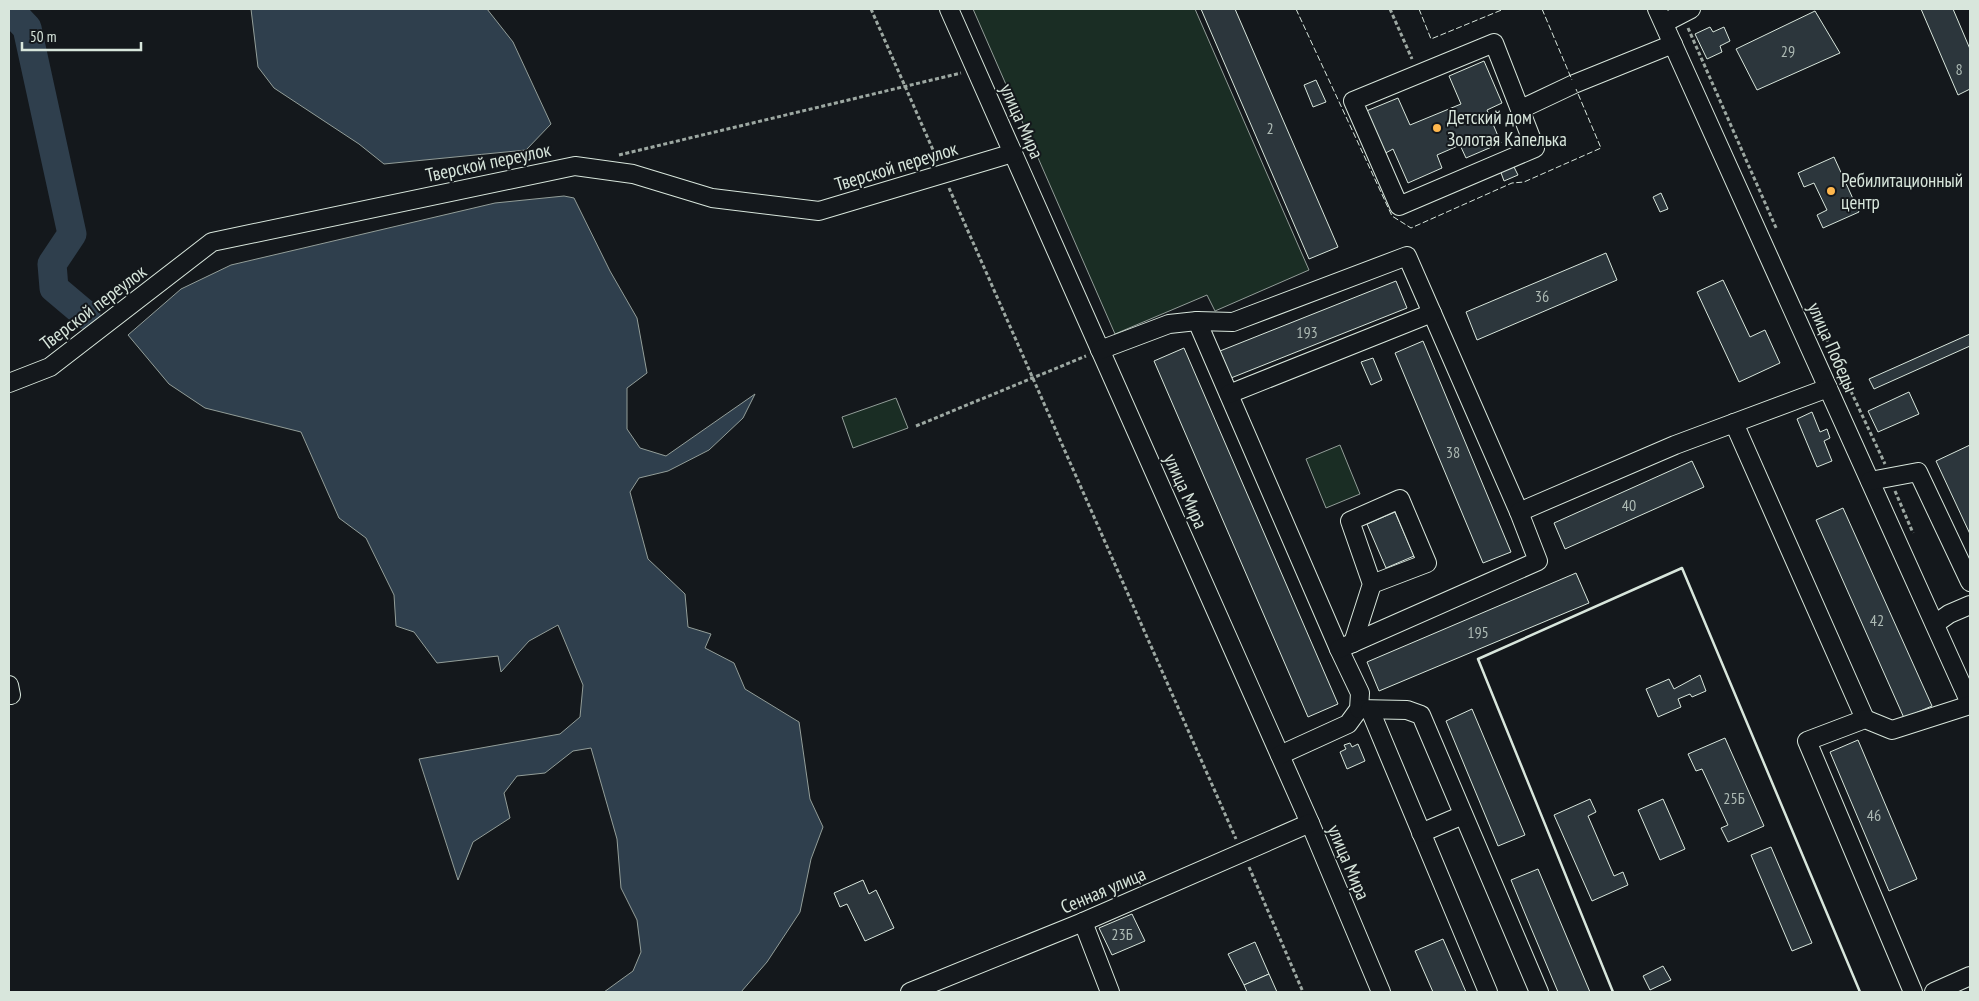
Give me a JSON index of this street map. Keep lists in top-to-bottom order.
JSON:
{
  "streets": {
    "street": [
      "улица Мира",
      "Тверской переулок",
      "улица Победы",
      "Сенная улица"
    ]
  },
  "crossings": [
    ["улица Мира", "Тверской переулок"],
    ["улица Мира", "Сенная улица"]
  ],
  "places": ["Детский дом Золотая Капелька", "Ребилитационный центр"],
  "house_numbers": [
    "29",
    "8",
    "2",
    "36",
    "193",
    "38",
    "40",
    "42",
    "195",
    "25Б",
    "46",
    "23Б"
  ],
  "scale_bar": "50 m"
}
